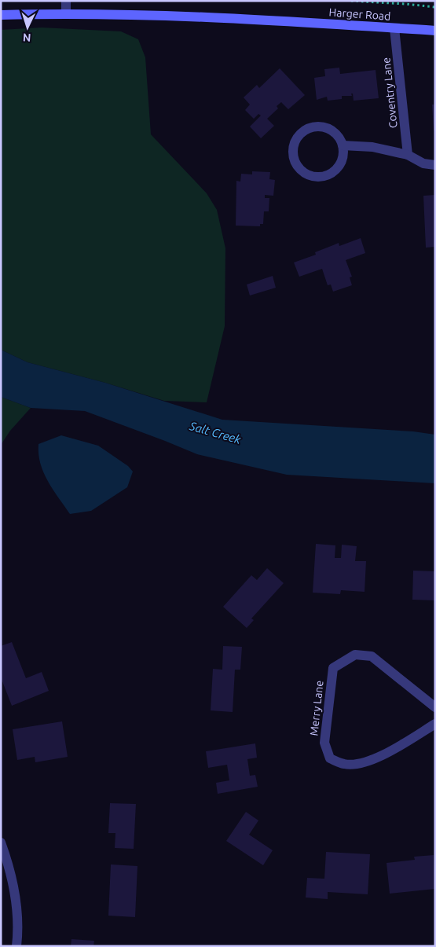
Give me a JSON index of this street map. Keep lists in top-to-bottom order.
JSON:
{
  "streets": {
    "street": ["Harger Road", "Coventry Lane", "Merry Lane"]
  },
  "crossings": [
    ["Harger Road", "Coventry Lane"]
  ],
  "water": ["Salt Creek"],
  "north": "bottom"
}
